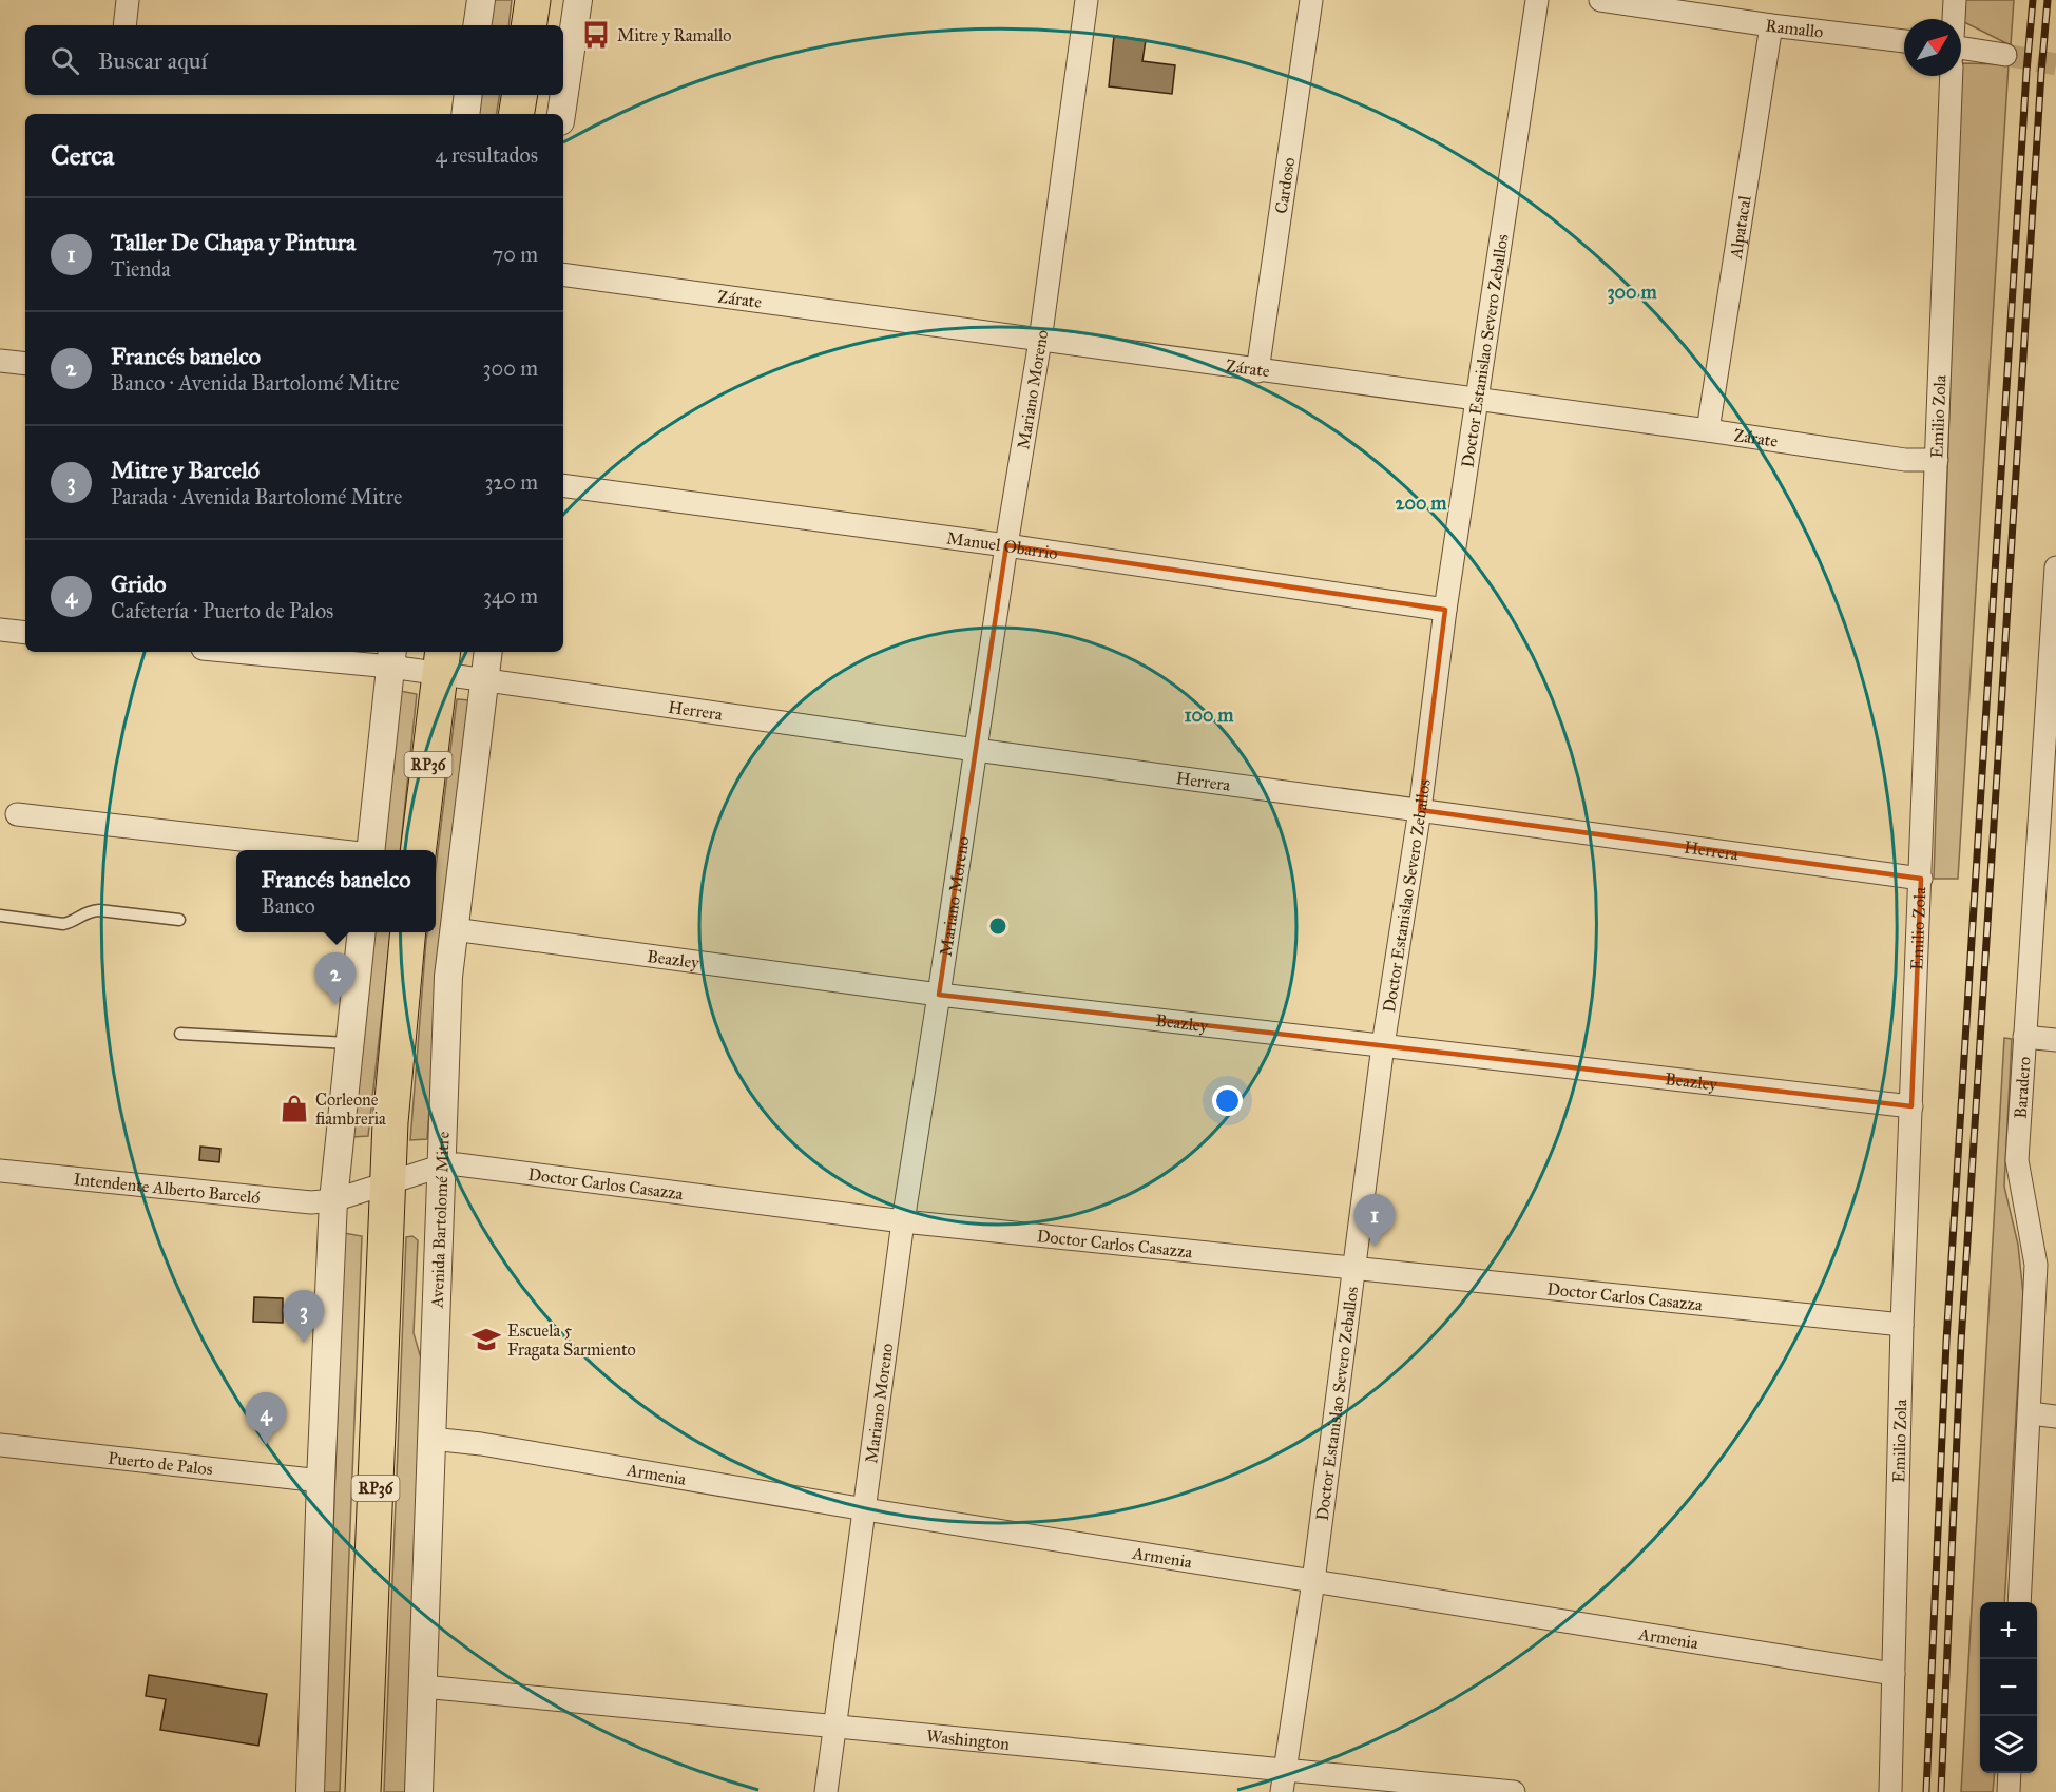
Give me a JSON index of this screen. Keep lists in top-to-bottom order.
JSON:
{
  "streets": {
    "main road": ["RP36"],
    "street": [
      "Ramallo",
      "Cardoso",
      "Alpatacal",
      "Zárate",
      "Doctor Estanislao Severo Zeballos",
      "Mariano Moreno",
      "Emilio Zola",
      "Manuel Obarrio",
      "Herrera",
      "Beazley",
      "Baradero",
      "Doctor Carlos Casazza",
      "Intendente Alberto Barceló",
      "Avenida Bartolomé Mitre",
      "Puerto de Palos",
      "Armenia",
      "Washington"
    ]
  },
  "crossings": [
    ["Ramallo", "Alpatacal"],
    ["Cardoso", "Zárate"],
    ["Alpatacal", "Zárate"],
    ["Zárate", "Doctor Estanislao Severo Zeballos"],
    ["Zárate", "Mariano Moreno"],
    ["Zárate", "Emilio Zola"],
    ["Doctor Estanislao Severo Zeballos", "Manuel Obarrio"],
    ["Doctor Estanislao Severo Zeballos", "Herrera"],
    ["Doctor Estanislao Severo Zeballos", "Beazley"],
    ["Doctor Estanislao Severo Zeballos", "Doctor Carlos Casazza"],
    ["Doctor Estanislao Severo Zeballos", "Armenia"],
    ["Doctor Estanislao Severo Zeballos", "Washington"],
    ["Mariano Moreno", "Manuel Obarrio"],
    ["Mariano Moreno", "Herrera"],
    ["Mariano Moreno", "Beazley"],
    ["Mariano Moreno", "Doctor Carlos Casazza"],
    ["Mariano Moreno", "Armenia"],
    ["Mariano Moreno", "Washington"],
    ["Emilio Zola", "Herrera"],
    ["Emilio Zola", "Beazley"],
    ["Emilio Zola", "Doctor Carlos Casazza"],
    ["Emilio Zola", "Armenia"],
    ["Herrera", "RP36"],
    ["Herrera", "Avenida Bartolomé Mitre"],
    ["RP36", "Doctor Carlos Casazza"],
    ["Beazley", "Avenida Bartolomé Mitre"],
    ["Doctor Carlos Casazza", "Intendente Alberto Barceló"],
    ["Doctor Carlos Casazza", "Avenida Bartolomé Mitre"],
    ["Avenida Bartolomé Mitre", "Armenia"],
    ["Avenida Bartolomé Mitre", "Washington"]
  ],
  "places": {
    "bus stop": ["Mitre y Ramallo"],
    "shop": ["Corleone fiambreria"],
    "school or university": ["Escuela 5 Fragata Sarmiento"]
  },
  "north": "top right",
  "page": {
    "search": "Buscar aquí",
    "heading": ["Cerca", "4 resultados"],
    "list": [
      {
        "mark": "1",
        "name": "Taller De Chapa y Pintura",
        "note": "Tienda",
        "value": "70 m"
      },
      {
        "mark": "2",
        "name": "Francés banelco",
        "note": "Banco · Avenida Bartolomé Mitre",
        "value": "300 m"
      },
      {
        "mark": "3",
        "name": "Mitre y Barceló",
        "note": "Parada · Avenida Bartolomé Mitre",
        "value": "320 m"
      },
      {
        "mark": "4",
        "name": "Grido",
        "note": "Cafetería · Puerto de Palos",
        "value": "340 m"
      }
    ],
    "popup": ["Francés banelco", "Banco"],
    "pins": [
      "2",
      "1",
      "3",
      "4"
    ],
    "map_buttons": ["+", "−"]
  },
  "rings": ["300 m", "200 m", "100 m"]
}
